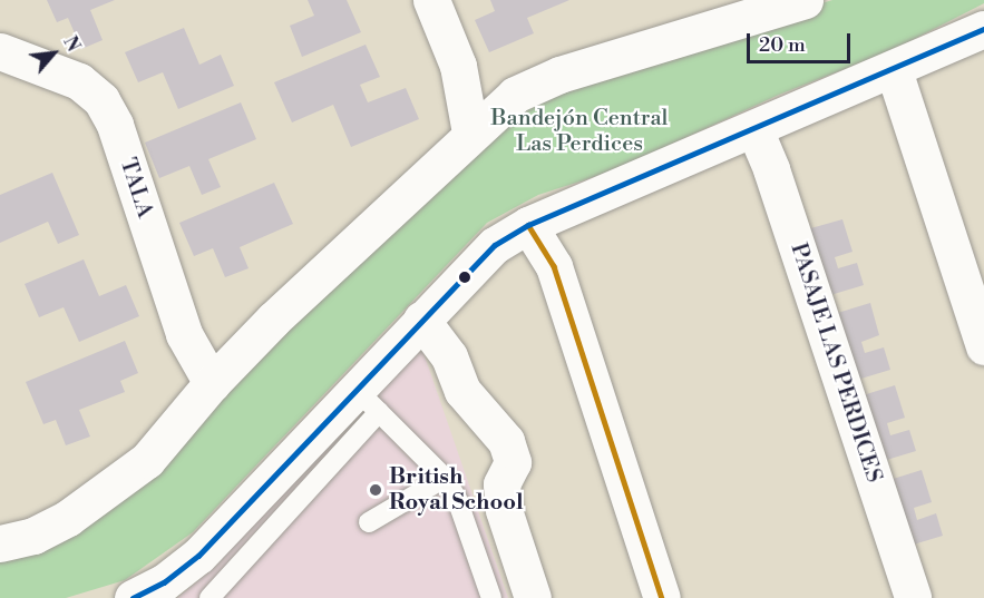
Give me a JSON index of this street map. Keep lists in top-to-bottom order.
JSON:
{
  "streets": {
    "street": ["TALA", "PASAJE LAS PERDICES"]
  },
  "parks": ["Bandejón Central Las Perdices"],
  "places": ["British Royal School"],
  "scale_bar": "20 m",
  "north": "top right"
}
